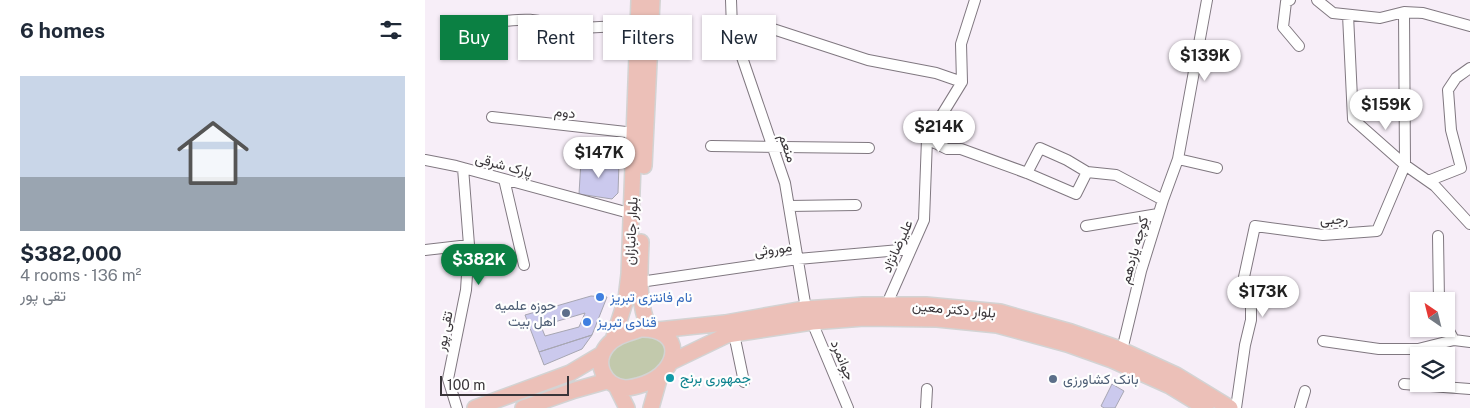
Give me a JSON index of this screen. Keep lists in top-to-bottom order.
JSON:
{
  "streets": {
    "main road": ["بلوار جانبازان", "بلوار دکتر معین"],
    "street": [
      "دوم",
      "منعم",
      "پارک شرقی",
      "رجبی",
      "علیرضانژاد",
      "موروثی",
      "کوچه یازدهم",
      "تقی پور",
      "جوانمرد"
    ]
  },
  "crossings": [
    ["دوم", "بلوار جانبازان"],
    ["منعم", "موروثی"],
    ["منعم", "بلوار دکتر معین"],
    ["منعم", "جوانمرد"],
    ["پارک شرقی", "بلوار جانبازان"],
    ["پارک شرقی", "تقی پور"],
    ["بلوار جانبازان", "موروثی"],
    ["بلوار جانبازان", "بلوار دکتر معین"],
    ["علیرضانژاد", "موروثی"],
    ["علیرضانژاد", "بلوار دکتر معین"],
    ["کوچه یازدهم", "بلوار دکتر معین"],
    ["بلوار دکتر معین", "جوانمرد"]
  ],
  "places": [
    "نام فانتزی تبریز",
    "حوزه علمیه اهل بیت",
    "قنادی تبریز",
    "جمهوری برنج",
    "بانک کشاورزی"
  ],
  "scale_bar": "100 m",
  "north": "top left",
  "page": {
    "heading": "6 homes",
    "chip": [
      "Buy",
      "Rent",
      "Filters",
      "New"
    ],
    "price": [
      "$139K",
      "$159K",
      "$214K",
      "$147K",
      "$382K",
      "$173K"
    ],
    "list": [
      {
        "name": "$382,000",
        "note": "4 rooms · 136 m² · تقی پور"
      }
    ],
    "scale": "100 m"
  }
}
